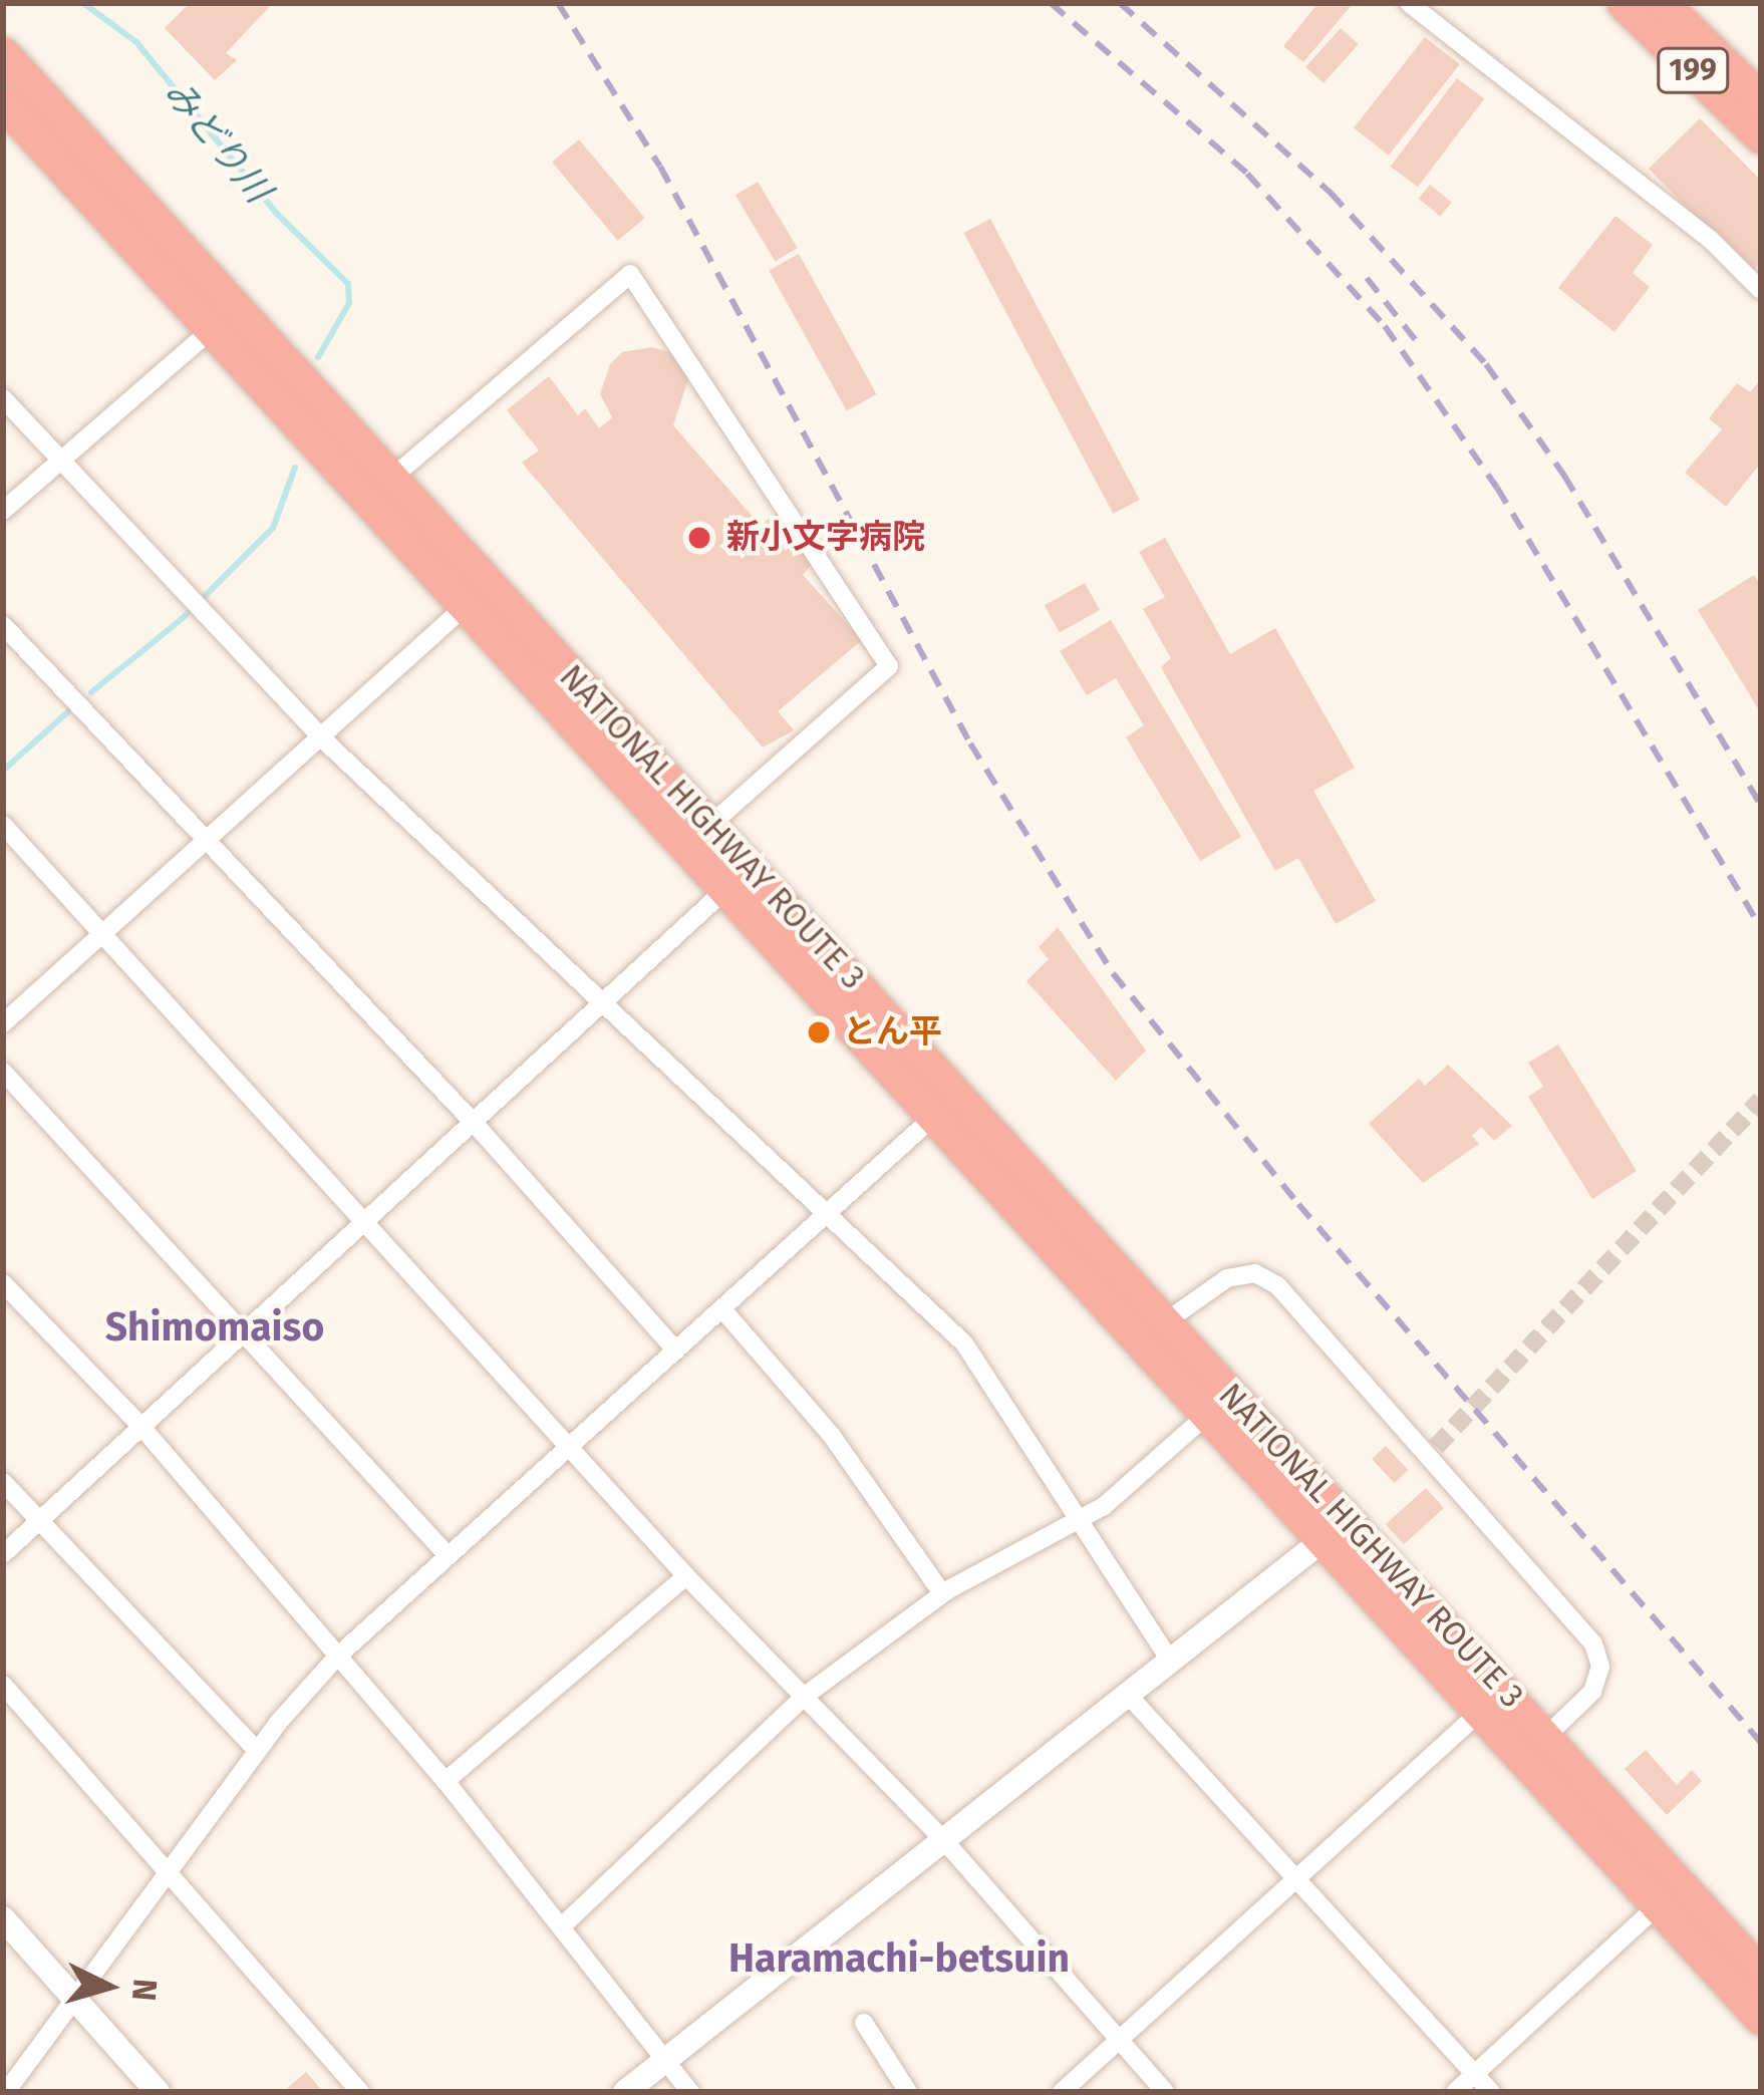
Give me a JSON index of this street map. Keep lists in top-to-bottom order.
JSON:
{
  "streets": {
    "highway": ["199", "NATIONAL HIGHWAY ROUTE 3"]
  },
  "districts": ["Shimomaiso", "Haramachi-betsuin"],
  "water": ["みどり川"],
  "places": ["新小文字病院", "とん平"],
  "north": "right"
}
